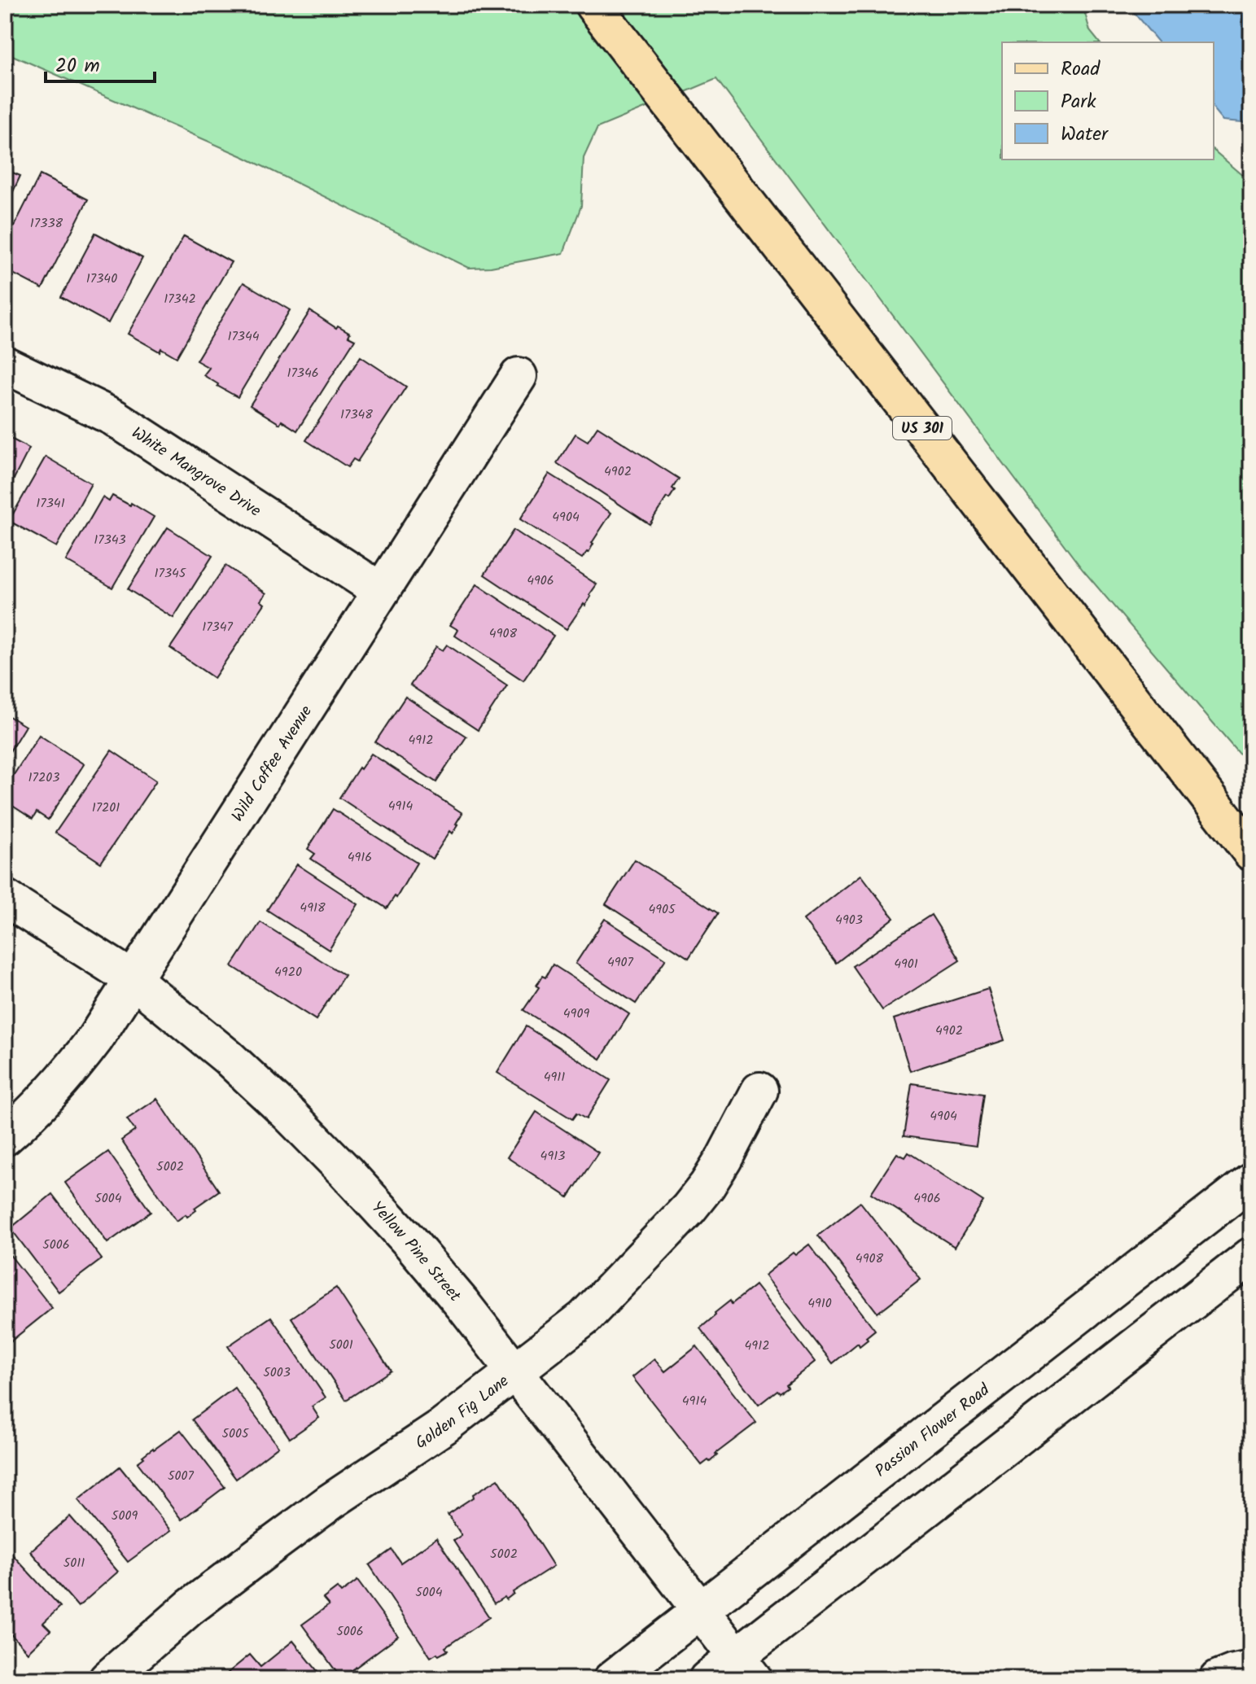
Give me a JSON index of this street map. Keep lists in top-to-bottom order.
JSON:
{
  "streets": {
    "main road": ["US 301"],
    "street": [
      "White Mangrove Drive",
      "Wild Coffee Avenue",
      "Yellow Pine Street",
      "Golden Fig Lane",
      "Passion Flower Road"
    ]
  },
  "crossings": [
    ["White Mangrove Drive", "Wild Coffee Avenue"],
    ["Wild Coffee Avenue", "Yellow Pine Street"],
    ["Yellow Pine Street", "Golden Fig Lane"],
    ["Yellow Pine Street", "Passion Flower Road"]
  ],
  "house_numbers": [
    "17338",
    "17340",
    "17342",
    "17344",
    "17346",
    "17348",
    "4902",
    "17341",
    "4904",
    "17343",
    "17345",
    "4906",
    "17347",
    "4908",
    "4912",
    "17203",
    "4914",
    "17201",
    "4916",
    "4918",
    "4905",
    "4903",
    "4907",
    "4901",
    "4920",
    "4909",
    "4902",
    "4911",
    "4904",
    "4913",
    "5002",
    "5004",
    "4906",
    "5006",
    "4908",
    "4910",
    "5001",
    "4912",
    "5003",
    "4914",
    "5005",
    "5007",
    "5009",
    "5002",
    "5011",
    "5004",
    "5006"
  ],
  "legend": ["Road", "Park", "Water"],
  "scale_bar": "20 m"
}
